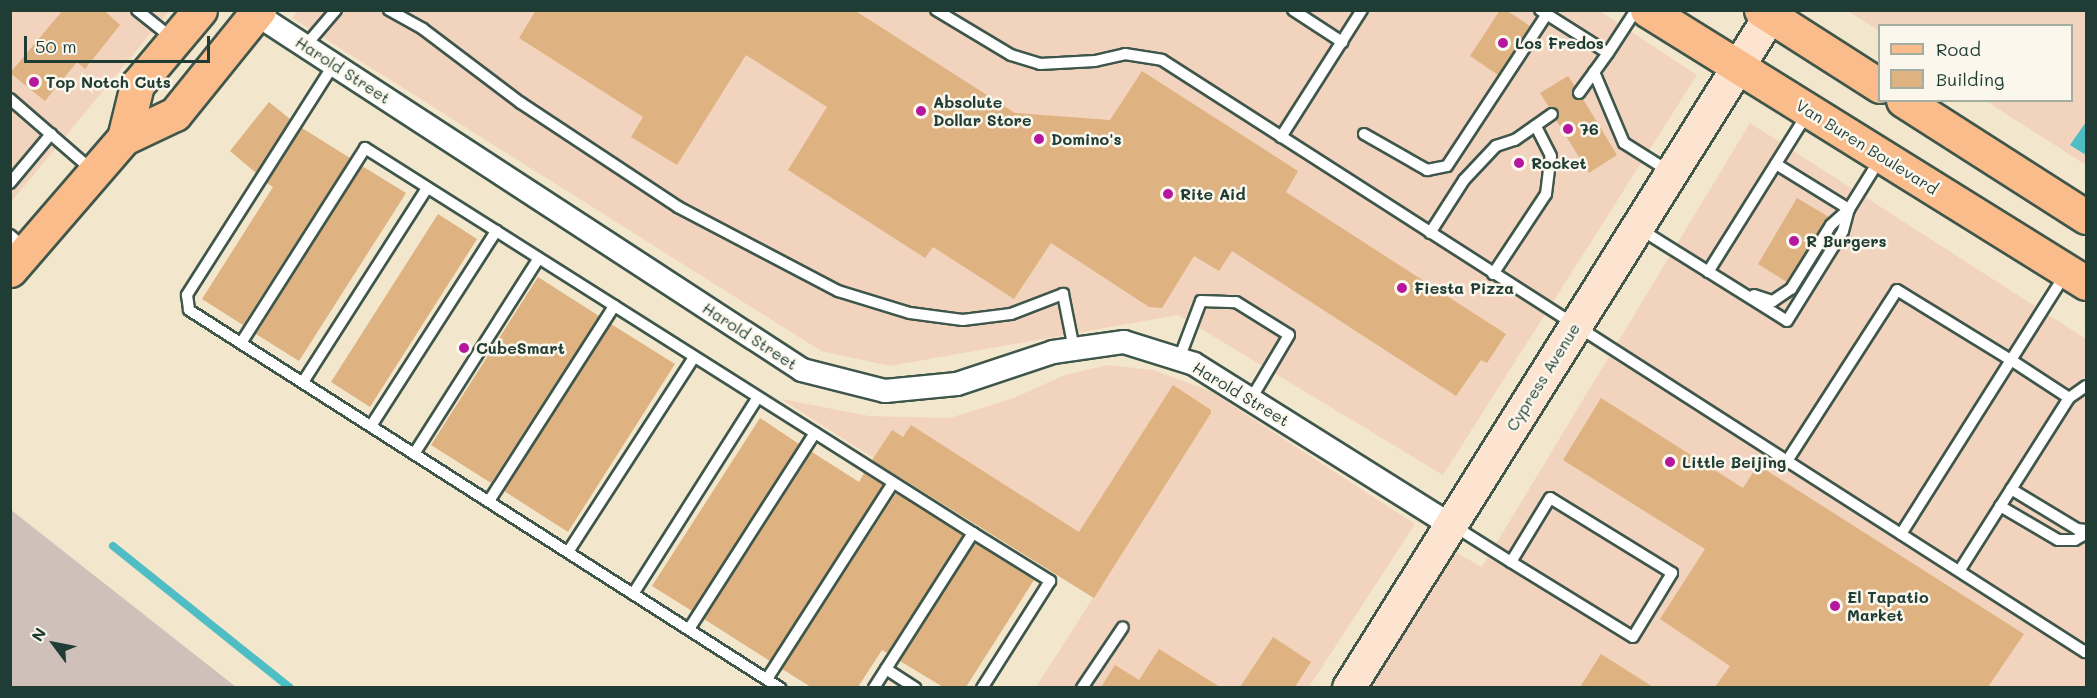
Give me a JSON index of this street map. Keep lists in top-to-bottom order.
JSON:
{
  "streets": {
    "main road": ["Van Buren Boulevard"],
    "street": ["Harold Street", "Cypress Avenue"]
  },
  "crossings": [
    ["Harold Street", "Cypress Avenue"],
    ["Van Buren Boulevard", "Cypress Avenue"]
  ],
  "places": [
    "Los Fredos",
    "Top Notch Cuts",
    "Absolute Dollar Store",
    "76",
    "Domino's",
    "Rocket",
    "Rite Aid",
    "R Burgers",
    "Fiesta Pizza",
    "CubeSmart",
    "Little Beijing",
    "El Tapatio Market"
  ],
  "legend": ["Road", "Building"],
  "scale_bar": "50 m",
  "north": "top left"
}
